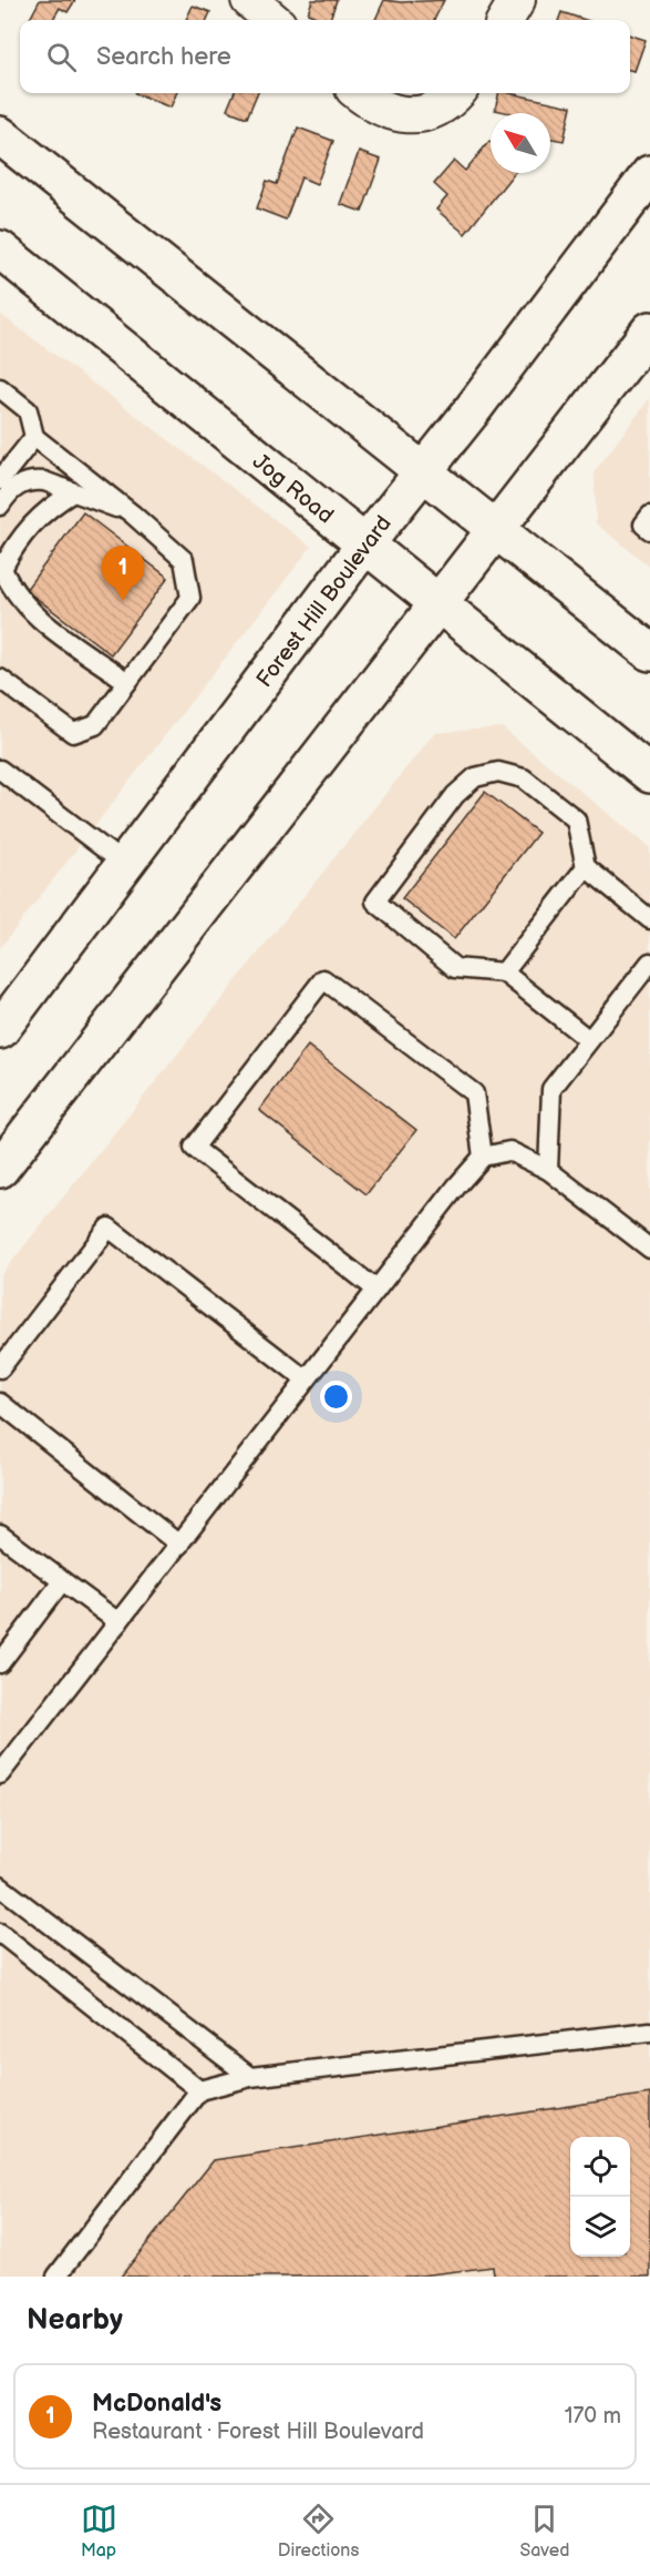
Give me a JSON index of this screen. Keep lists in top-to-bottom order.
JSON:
{
  "streets": {
    "main road": ["Jog Road", "Forest Hill Boulevard"]
  },
  "crossings": [
    ["Jog Road", "Forest Hill Boulevard"]
  ],
  "north": "top left",
  "page": {
    "search": "Search here",
    "pins": "1",
    "heading": "Nearby",
    "list": [
      {
        "mark": "1",
        "name": "McDonald's",
        "note": "Restaurant · Forest Hill Boulevard",
        "value": "170 m"
      }
    ],
    "nav": ["Map", "Directions", "Saved"]
  }
}
